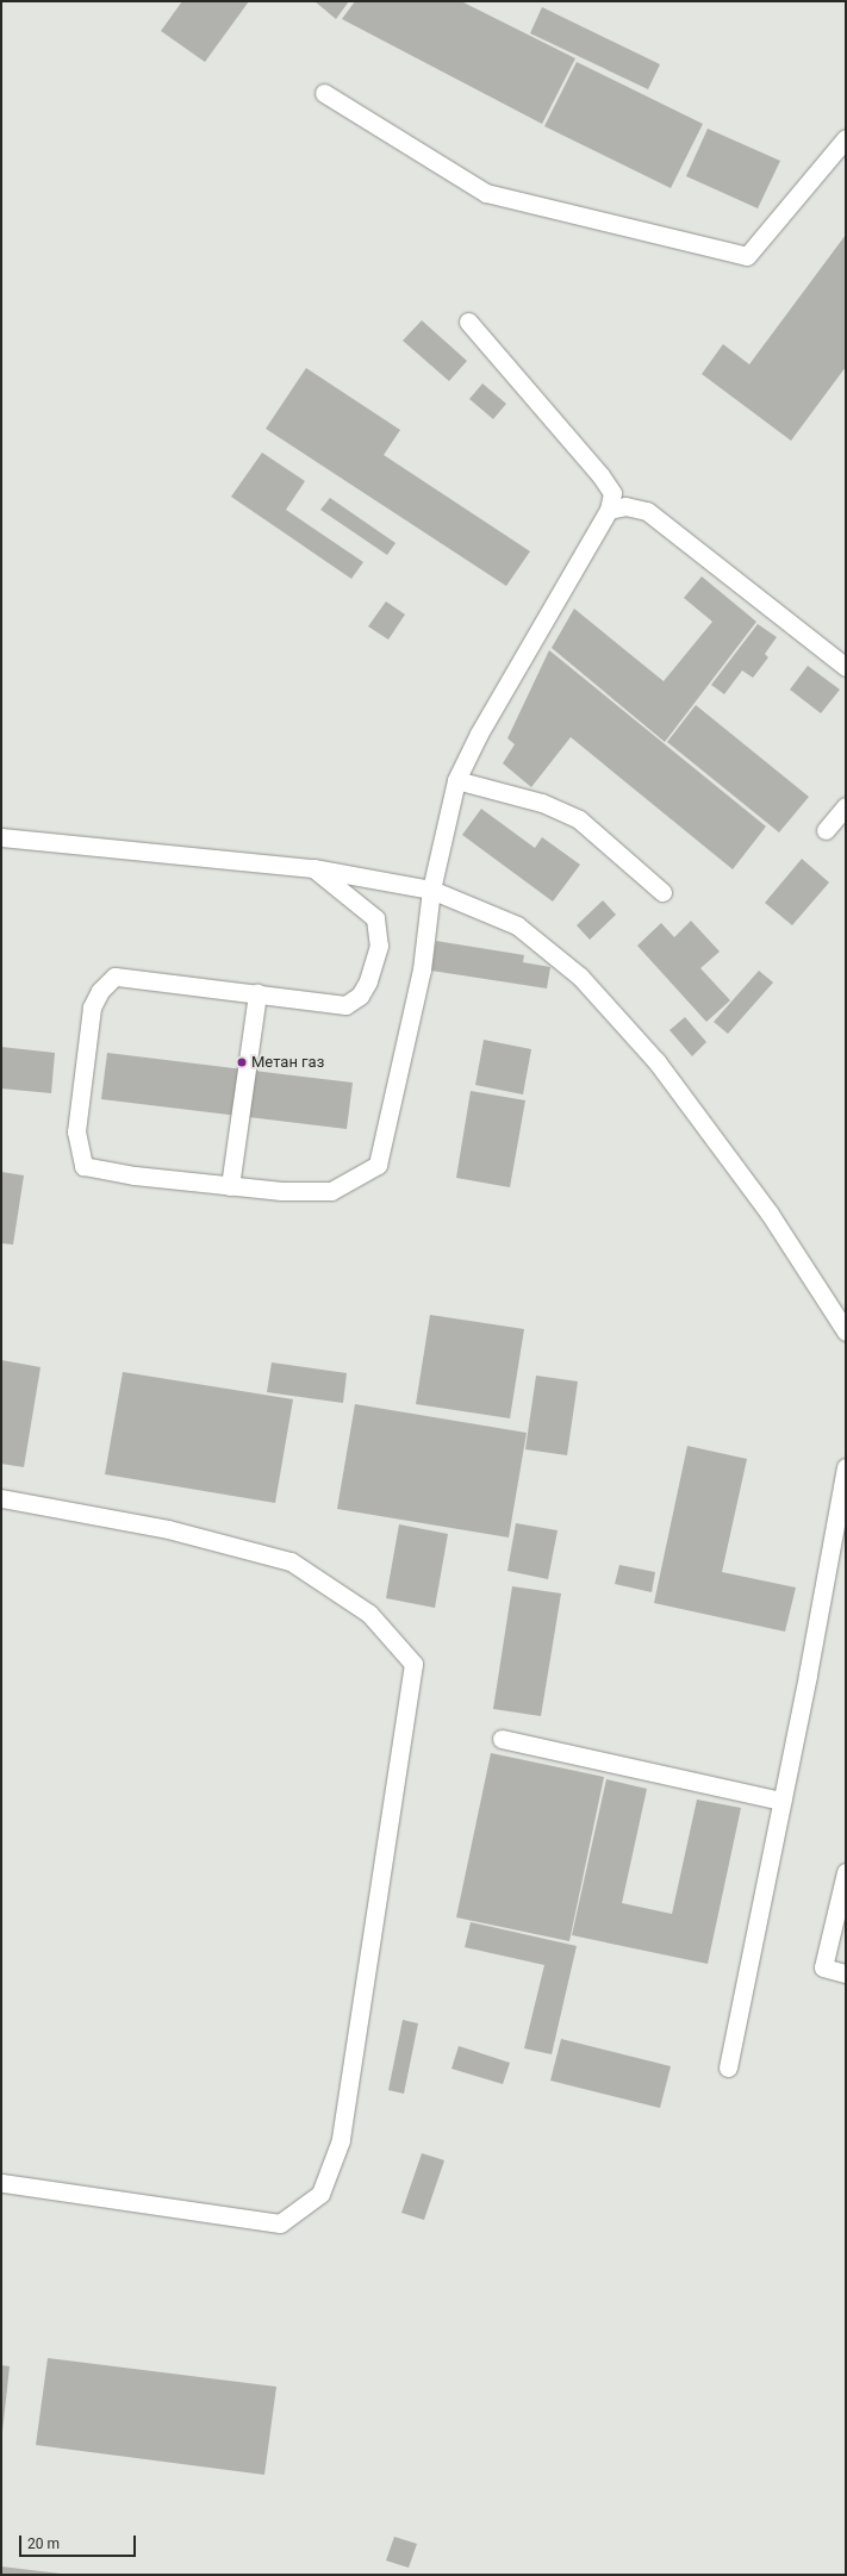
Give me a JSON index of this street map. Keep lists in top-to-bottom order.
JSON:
{
  "places": ["Метан газ"],
  "scale_bar": "20 m"
}
